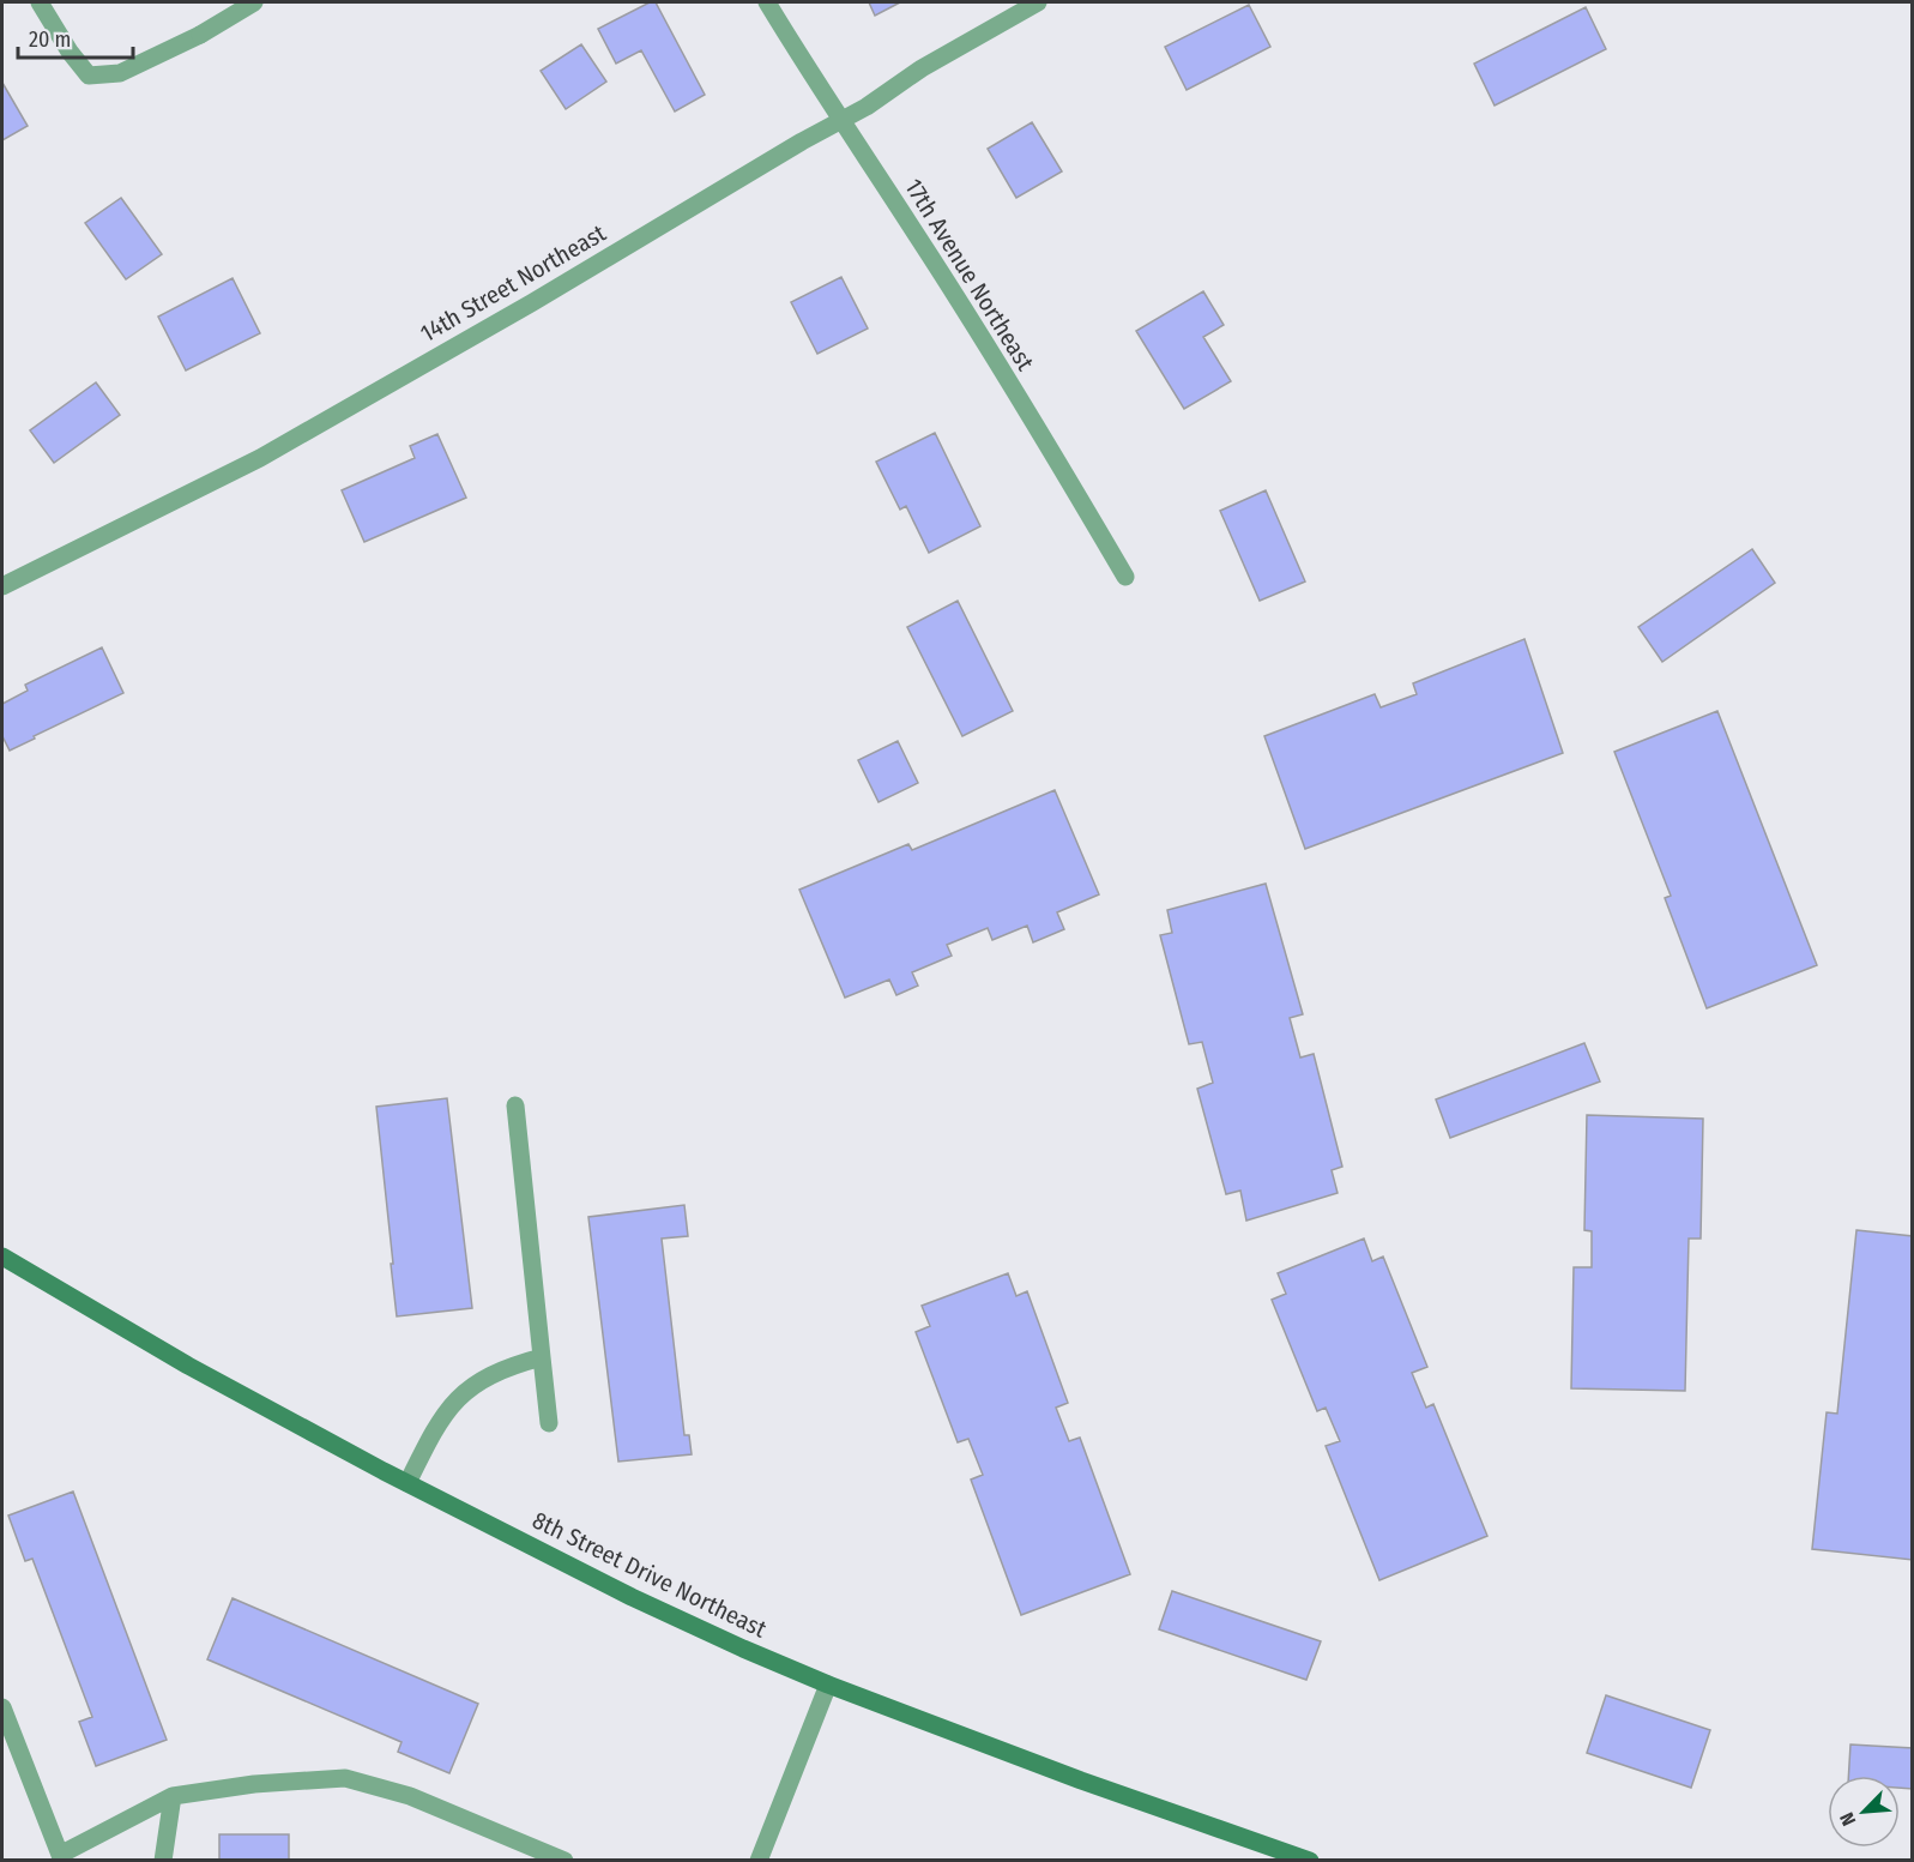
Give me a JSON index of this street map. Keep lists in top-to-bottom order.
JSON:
{
  "streets": {
    "main road": ["8th Street Drive Northeast"],
    "street": ["17th Avenue Northeast", "14th Street Northeast"]
  },
  "crossings": [
    ["17th Avenue Northeast", "14th Street Northeast"]
  ],
  "scale_bar": "20 m",
  "north": "bottom left"
}
